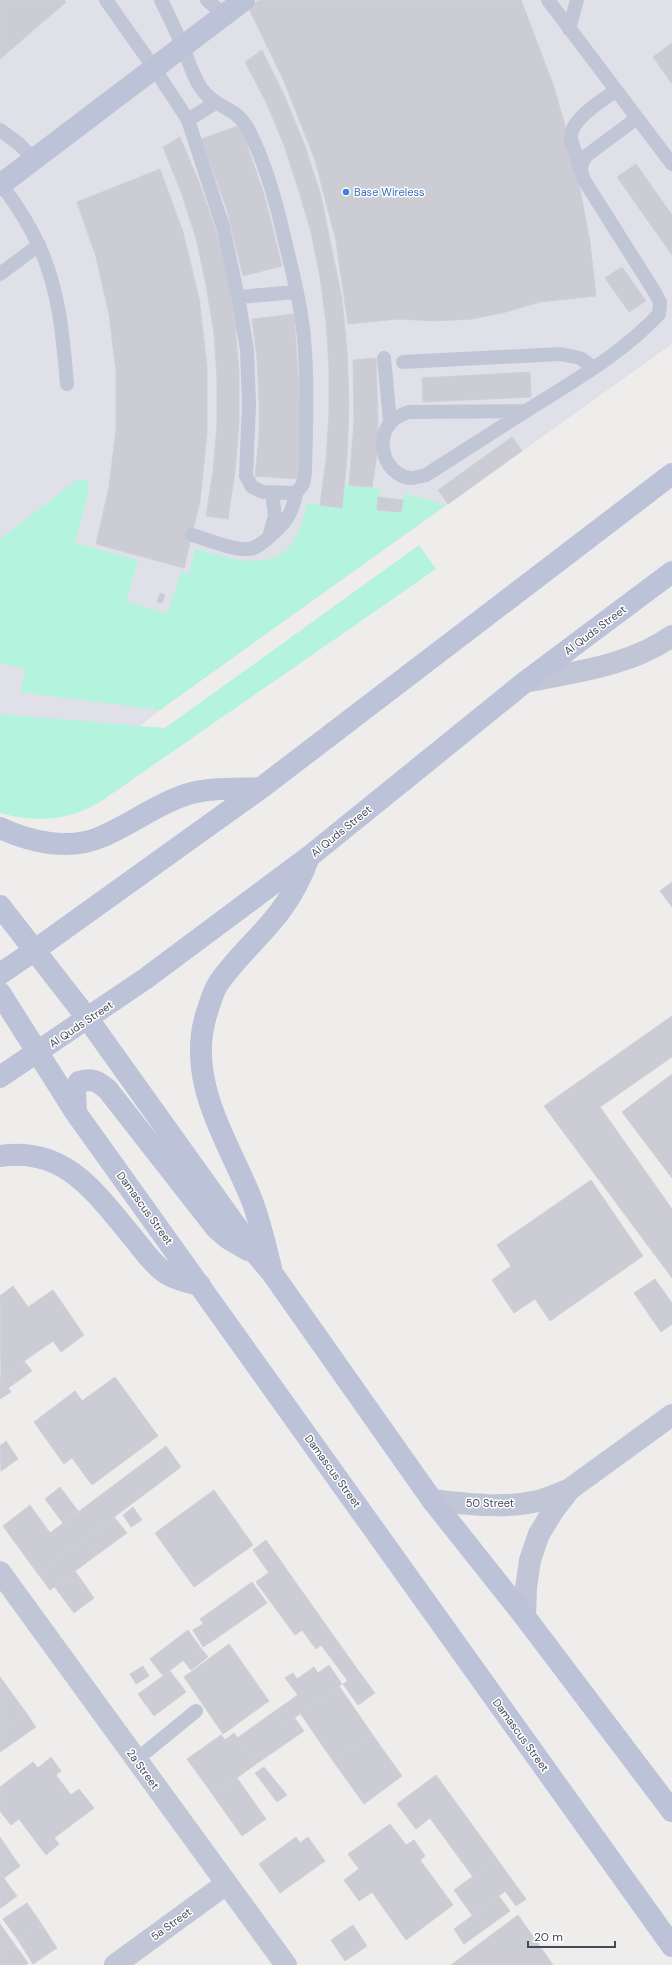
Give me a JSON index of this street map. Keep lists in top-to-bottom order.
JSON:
{
  "streets": {
    "main road": ["Al Quds Street", "Damascus Street"],
    "street": ["50 Street", "2a Street", "5a Street"]
  },
  "crossings": [
    ["Al Quds Street", "Damascus Street"],
    ["2a Street", "5a Street"]
  ],
  "places": ["Base Wireless"],
  "scale_bar": "20 m"
}
